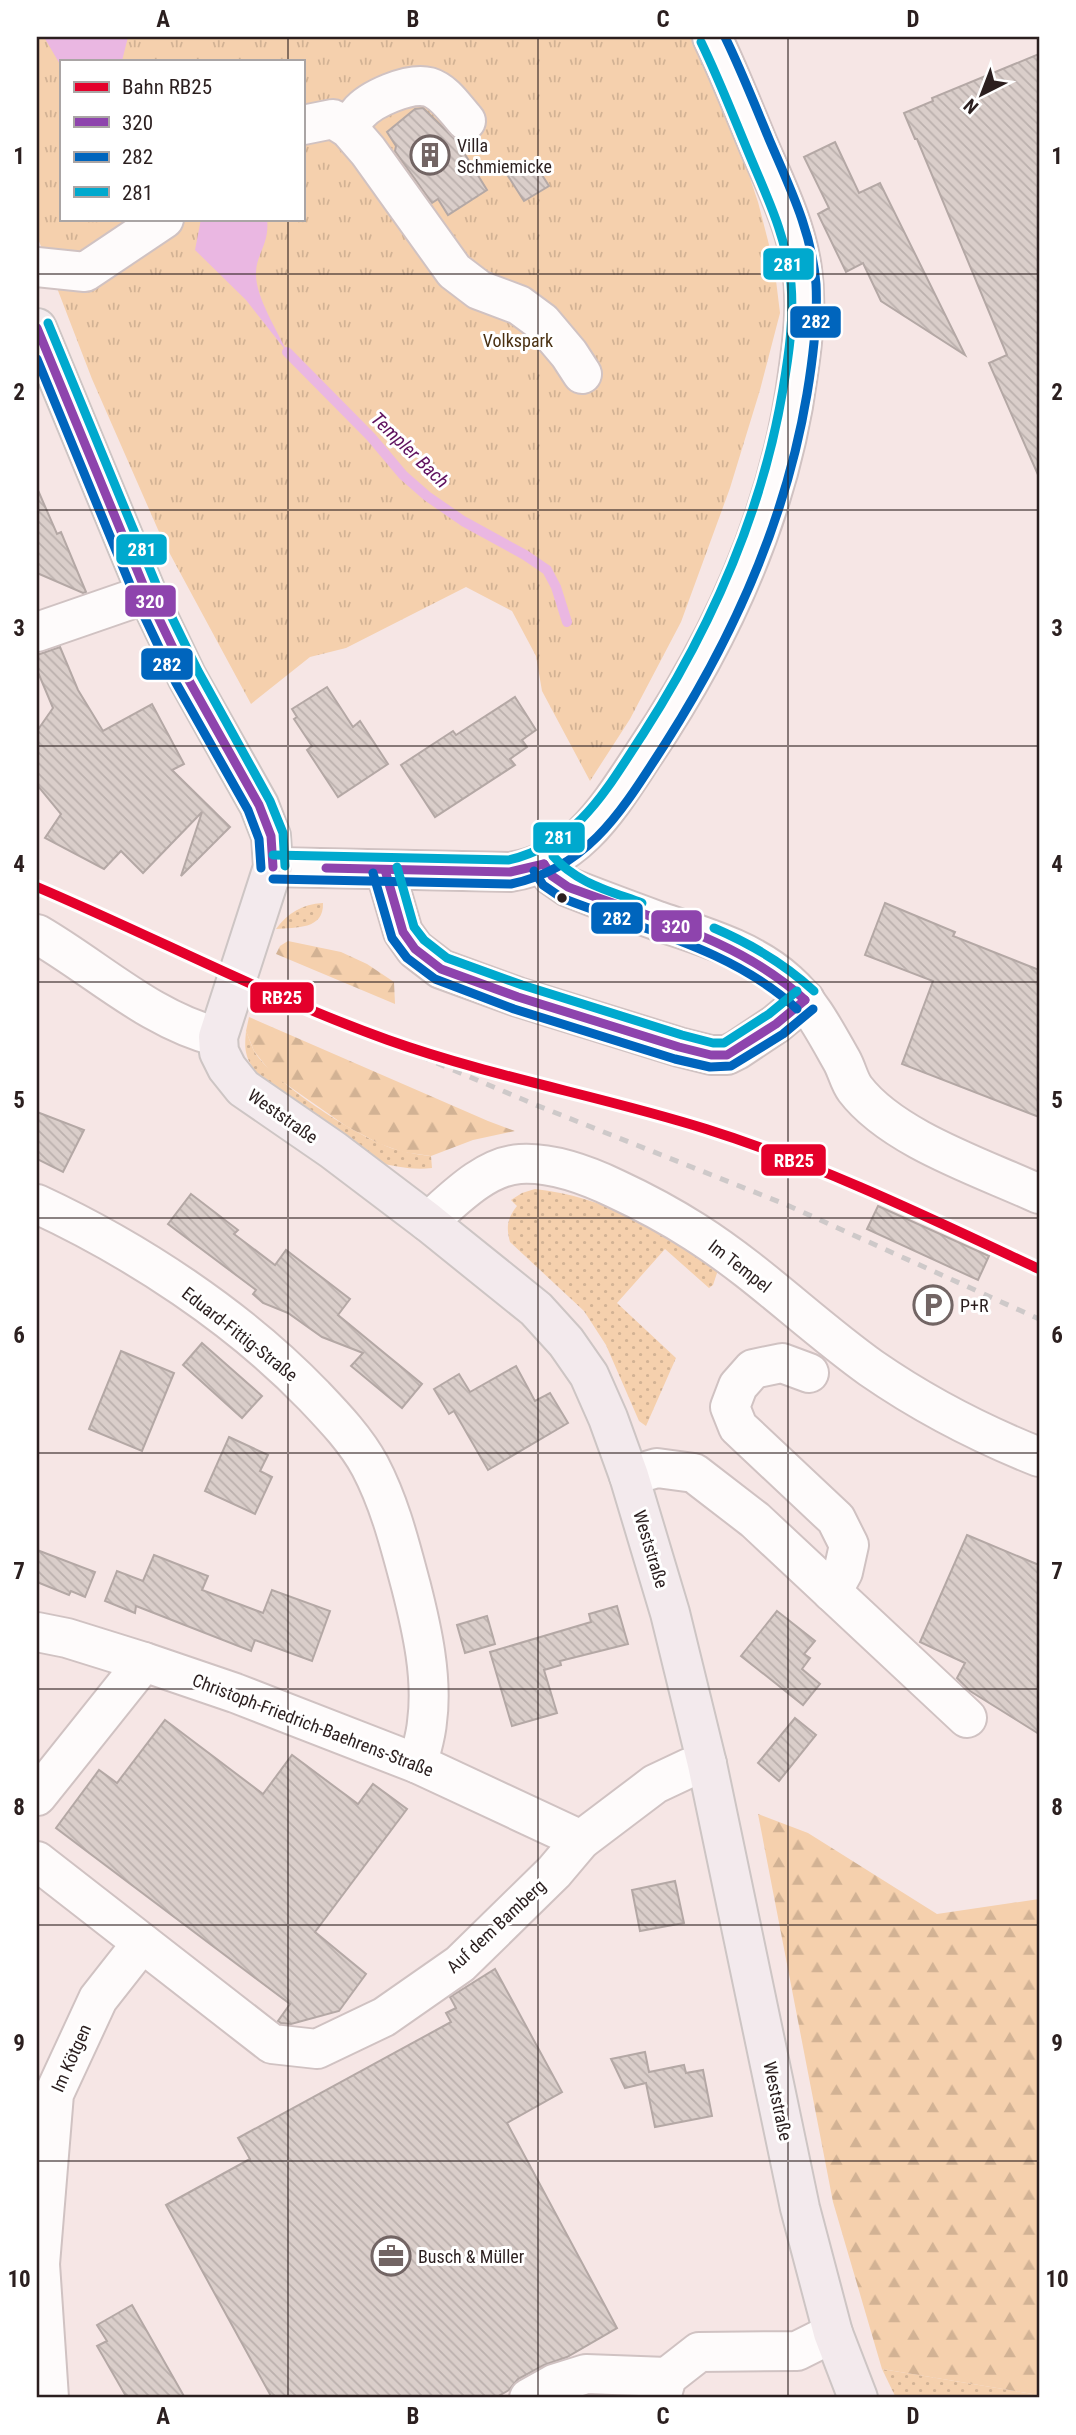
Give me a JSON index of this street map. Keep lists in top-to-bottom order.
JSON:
{
  "streets": {
    "main road": ["Weststraße"],
    "street": [
      "Im Tempel",
      "Eduard-Fittig-Straße",
      "Christoph-Friedrich-Baehrens-Straße",
      "Auf dem Bamberg",
      "Im Kötgen"
    ]
  },
  "crossings": [
    ["Weststraße", "Im Tempel"],
    ["Weststraße", "Auf dem Bamberg"],
    ["Eduard-Fittig-Straße", "Christoph-Friedrich-Baehrens-Straße"],
    ["Christoph-Friedrich-Baehrens-Straße", "Auf dem Bamberg"],
    ["Auf dem Bamberg", "Im Kötgen"]
  ],
  "water": ["Templer Bach"],
  "parks": ["Volkspark"],
  "places": {
    "building": ["Villa Schmiemicke"],
    "parking": ["P+R"],
    "office": ["Busch & Müller"]
  },
  "lines": [
    "transit line 282",
    "transit line 281",
    "transit line 320",
    "rail line RB25"
  ],
  "legend": [
    "Bahn RB25",
    "320",
    "282",
    "281"
  ],
  "north": "bottom left",
  "grid": {
    "columns": [
      "A",
      "B",
      "C",
      "D"
    ],
    "rows": [
      "1",
      "2",
      "3",
      "4",
      "5",
      "6",
      "7",
      "8",
      "9",
      "10"
    ]
  }
}
